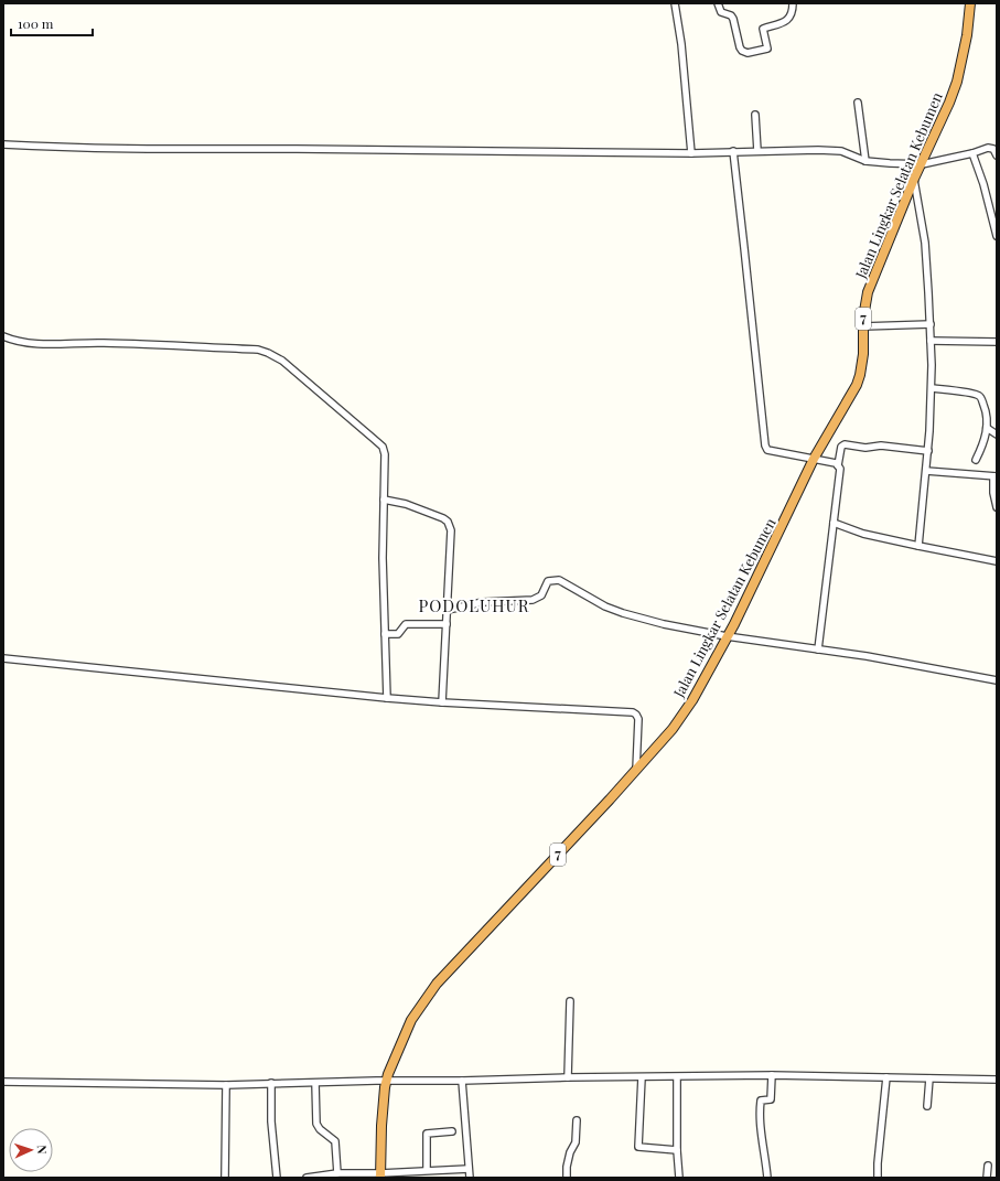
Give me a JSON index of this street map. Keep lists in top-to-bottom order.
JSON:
{
  "streets": {
    "highway": ["Jalan Lingkar Selatan Kebumen", "7"]
  },
  "districts": ["PODOLUHUR"],
  "scale_bar": "100 m",
  "north": "right"
}
